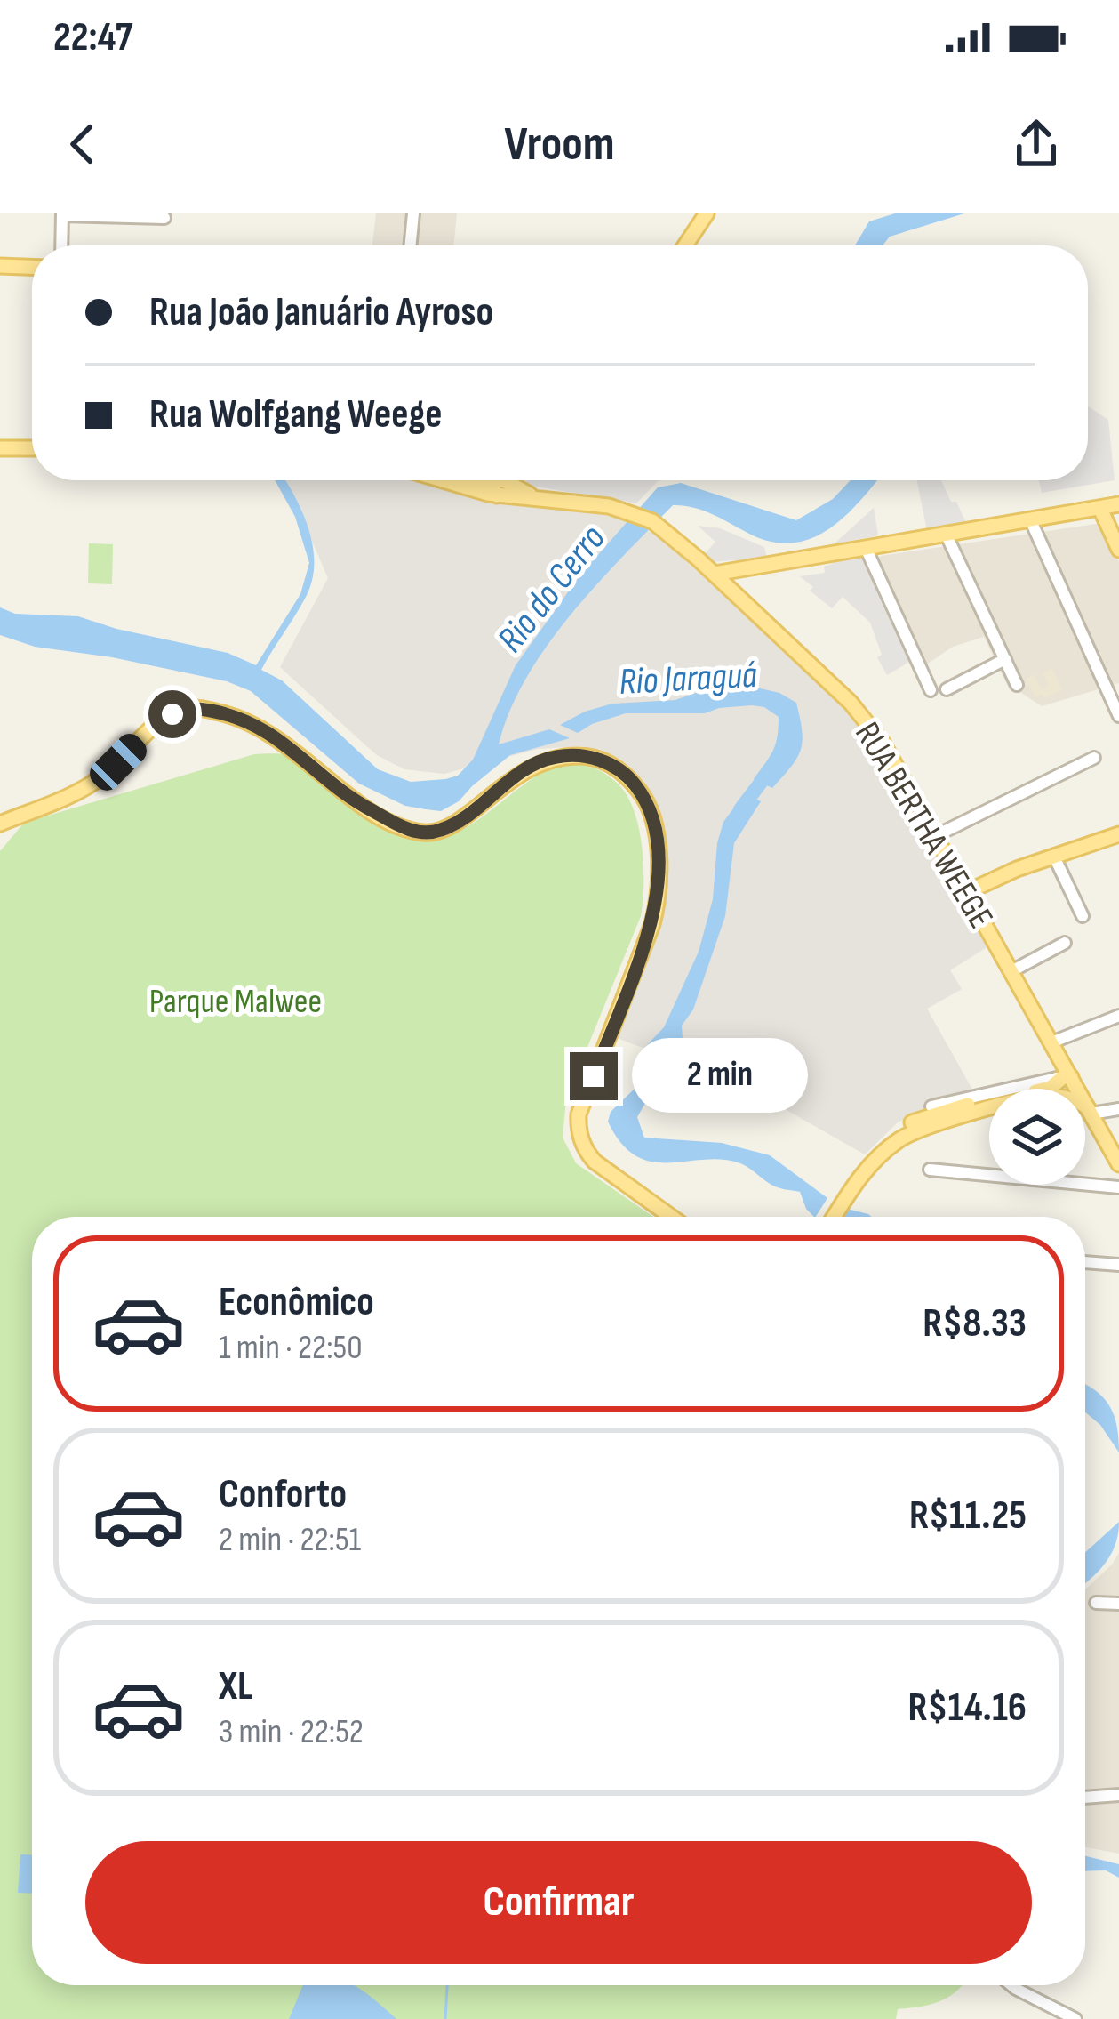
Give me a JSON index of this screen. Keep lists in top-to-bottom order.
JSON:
{
  "streets": {
    "main road": ["RUA BERTHA WEEGE"]
  },
  "water": ["Rio do Cerro", "Rio Jaraguá"],
  "parks": ["Parque Malwee"],
  "page": {
    "status": "22:47",
    "header": "Vroom",
    "banner": ["Rua João Januário Ayroso", "Rua Wolfgang Weege"],
    "bubble": "2 min",
    "list": [
      {
        "name": "Econômico",
        "note": "1 min · 22:50",
        "value": "R$8.33"
      },
      {
        "name": "Conforto",
        "note": "2 min · 22:51",
        "value": "R$11.25"
      },
      {
        "name": "XL",
        "note": "3 min · 22:52",
        "value": "R$14.16"
      }
    ],
    "buttons": "Confirmar"
  }
}
